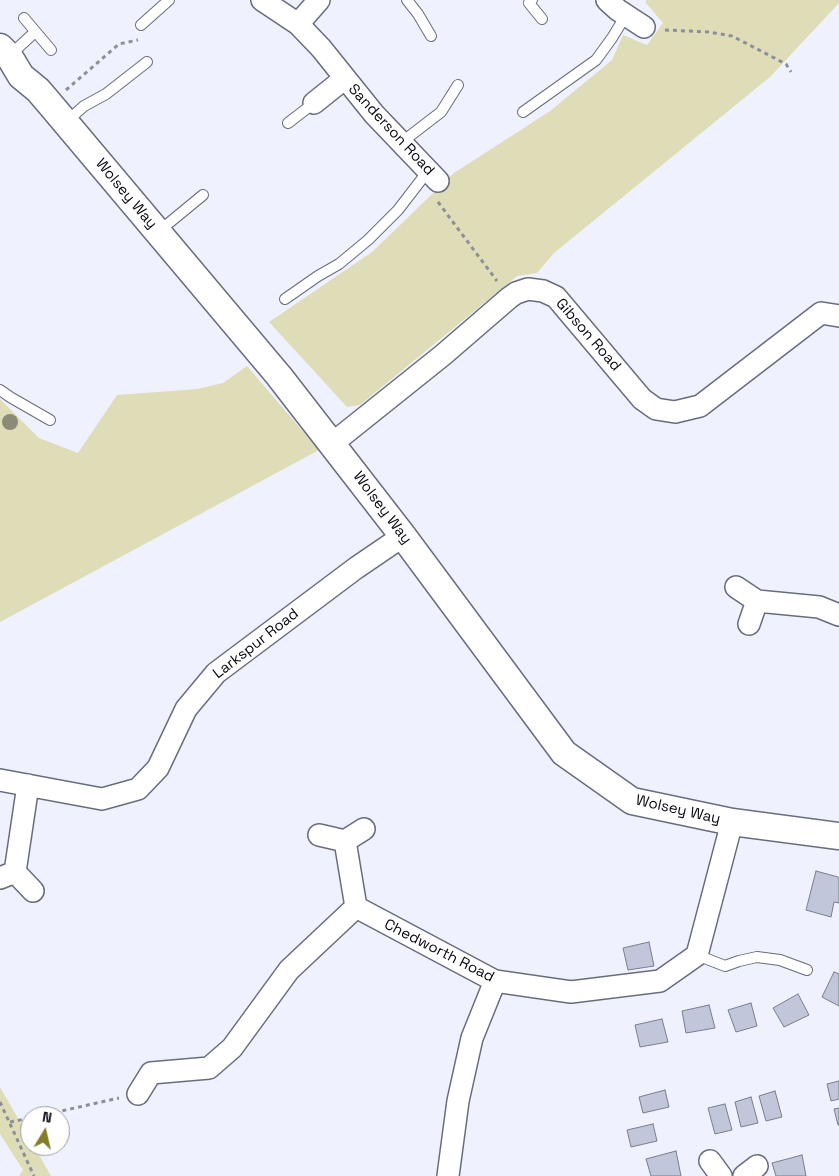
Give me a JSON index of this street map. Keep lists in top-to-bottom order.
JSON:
{
  "streets": {
    "street": [
      "Sanderson Road",
      "Wolsey Way",
      "Gibson Road",
      "Larkspur Road",
      "Chedworth Road"
    ]
  },
  "crossings": [
    ["Wolsey Way", "Gibson Road"],
    ["Wolsey Way", "Larkspur Road"]
  ],
  "north": "top"
}
